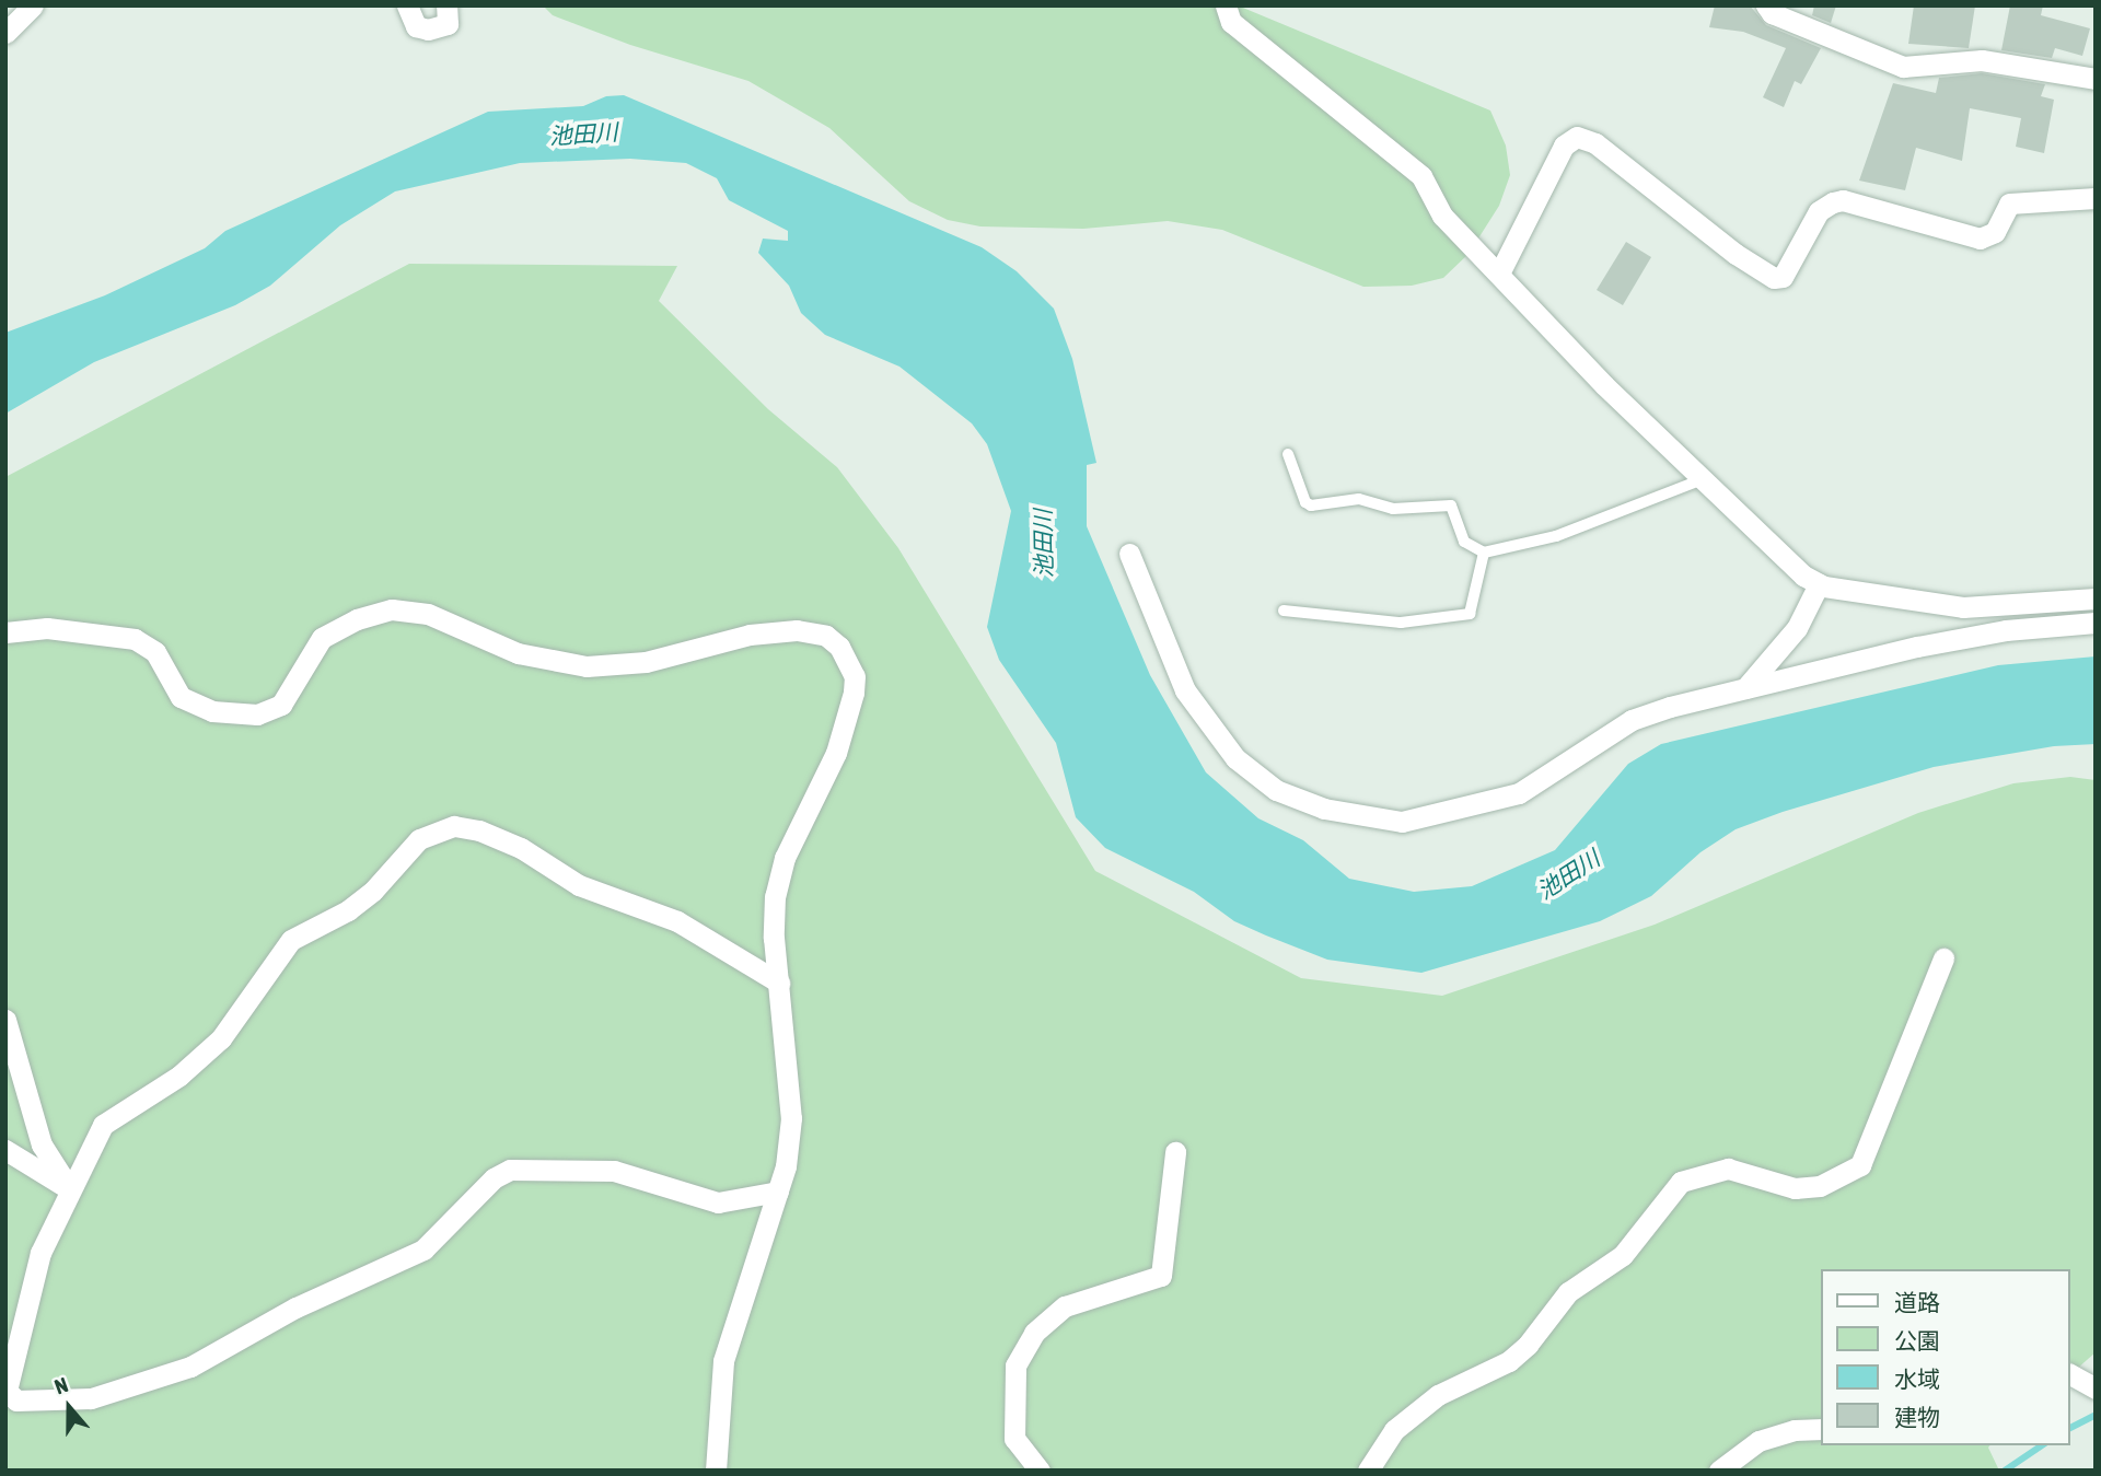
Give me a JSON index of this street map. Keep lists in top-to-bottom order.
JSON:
{
  "water": ["池田川"],
  "legend": [
    "道路",
    "公園",
    "水域",
    "建物"
  ],
  "north": "top"
}
